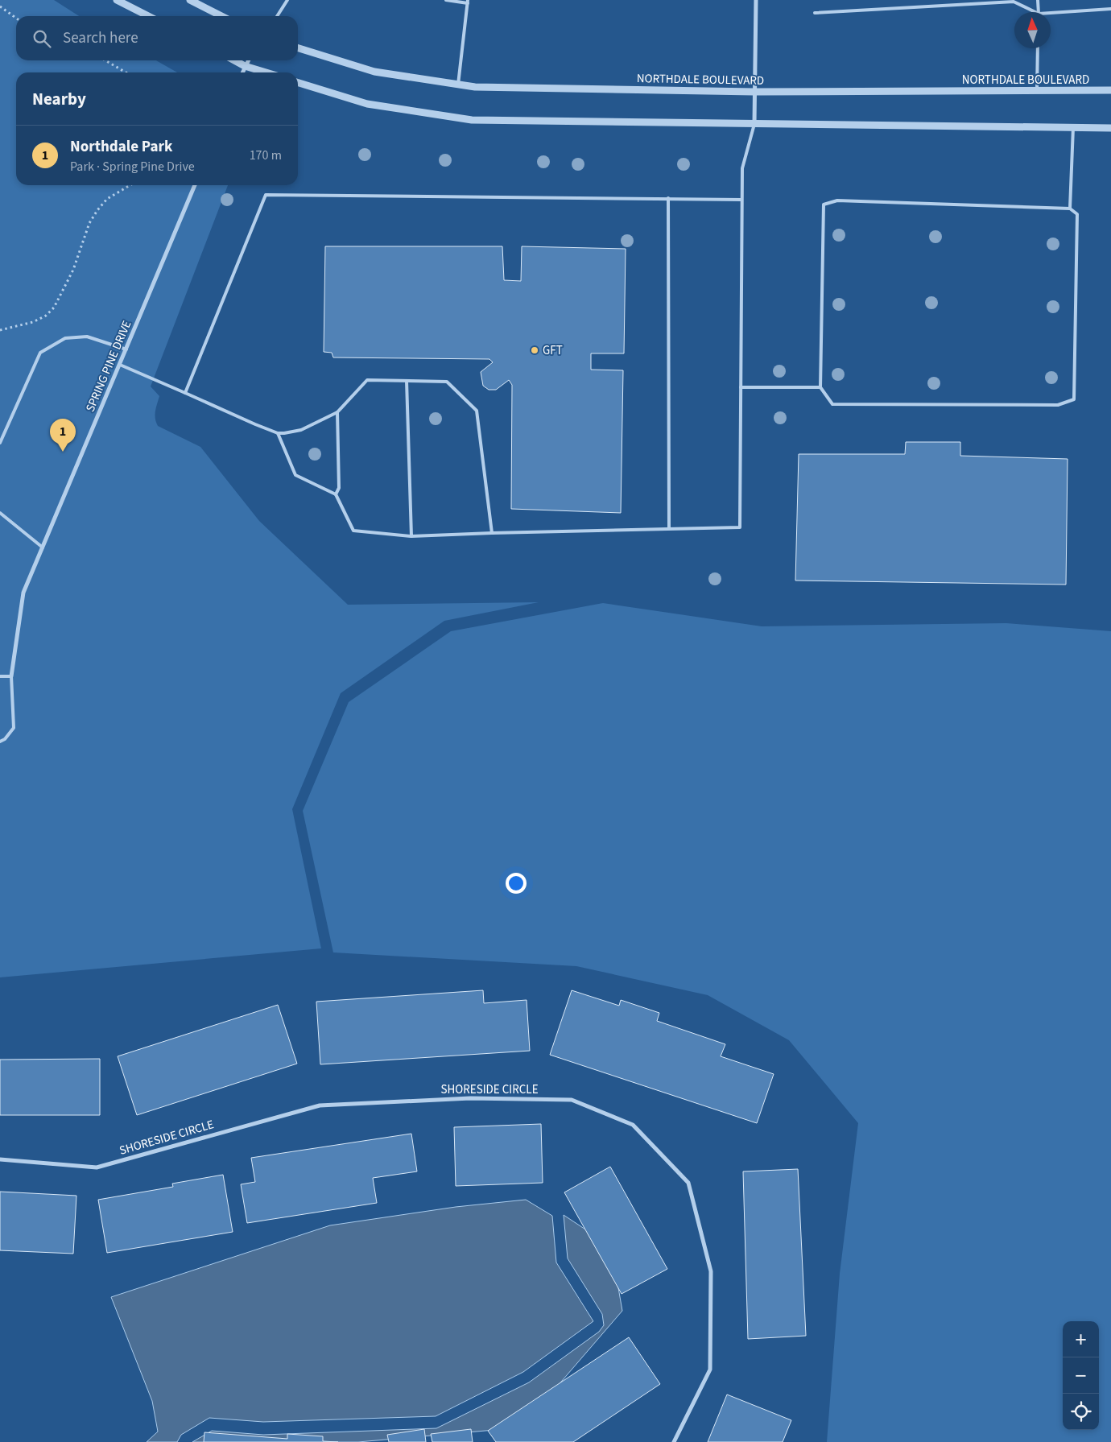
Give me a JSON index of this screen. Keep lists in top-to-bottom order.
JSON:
{
  "streets": {
    "street": ["NORTHDALE BOULEVARD", "SPRING PINE DRIVE", "SHORESIDE CIRCLE"]
  },
  "places": ["GFT"],
  "north": "top",
  "page": {
    "search": "Search here",
    "heading": "Nearby",
    "list": [
      {
        "mark": "1",
        "name": "Northdale Park",
        "note": "Park · Spring Pine Drive",
        "value": "170 m"
      }
    ],
    "pins": "1",
    "map_buttons": ["+", "−"]
  }
}
